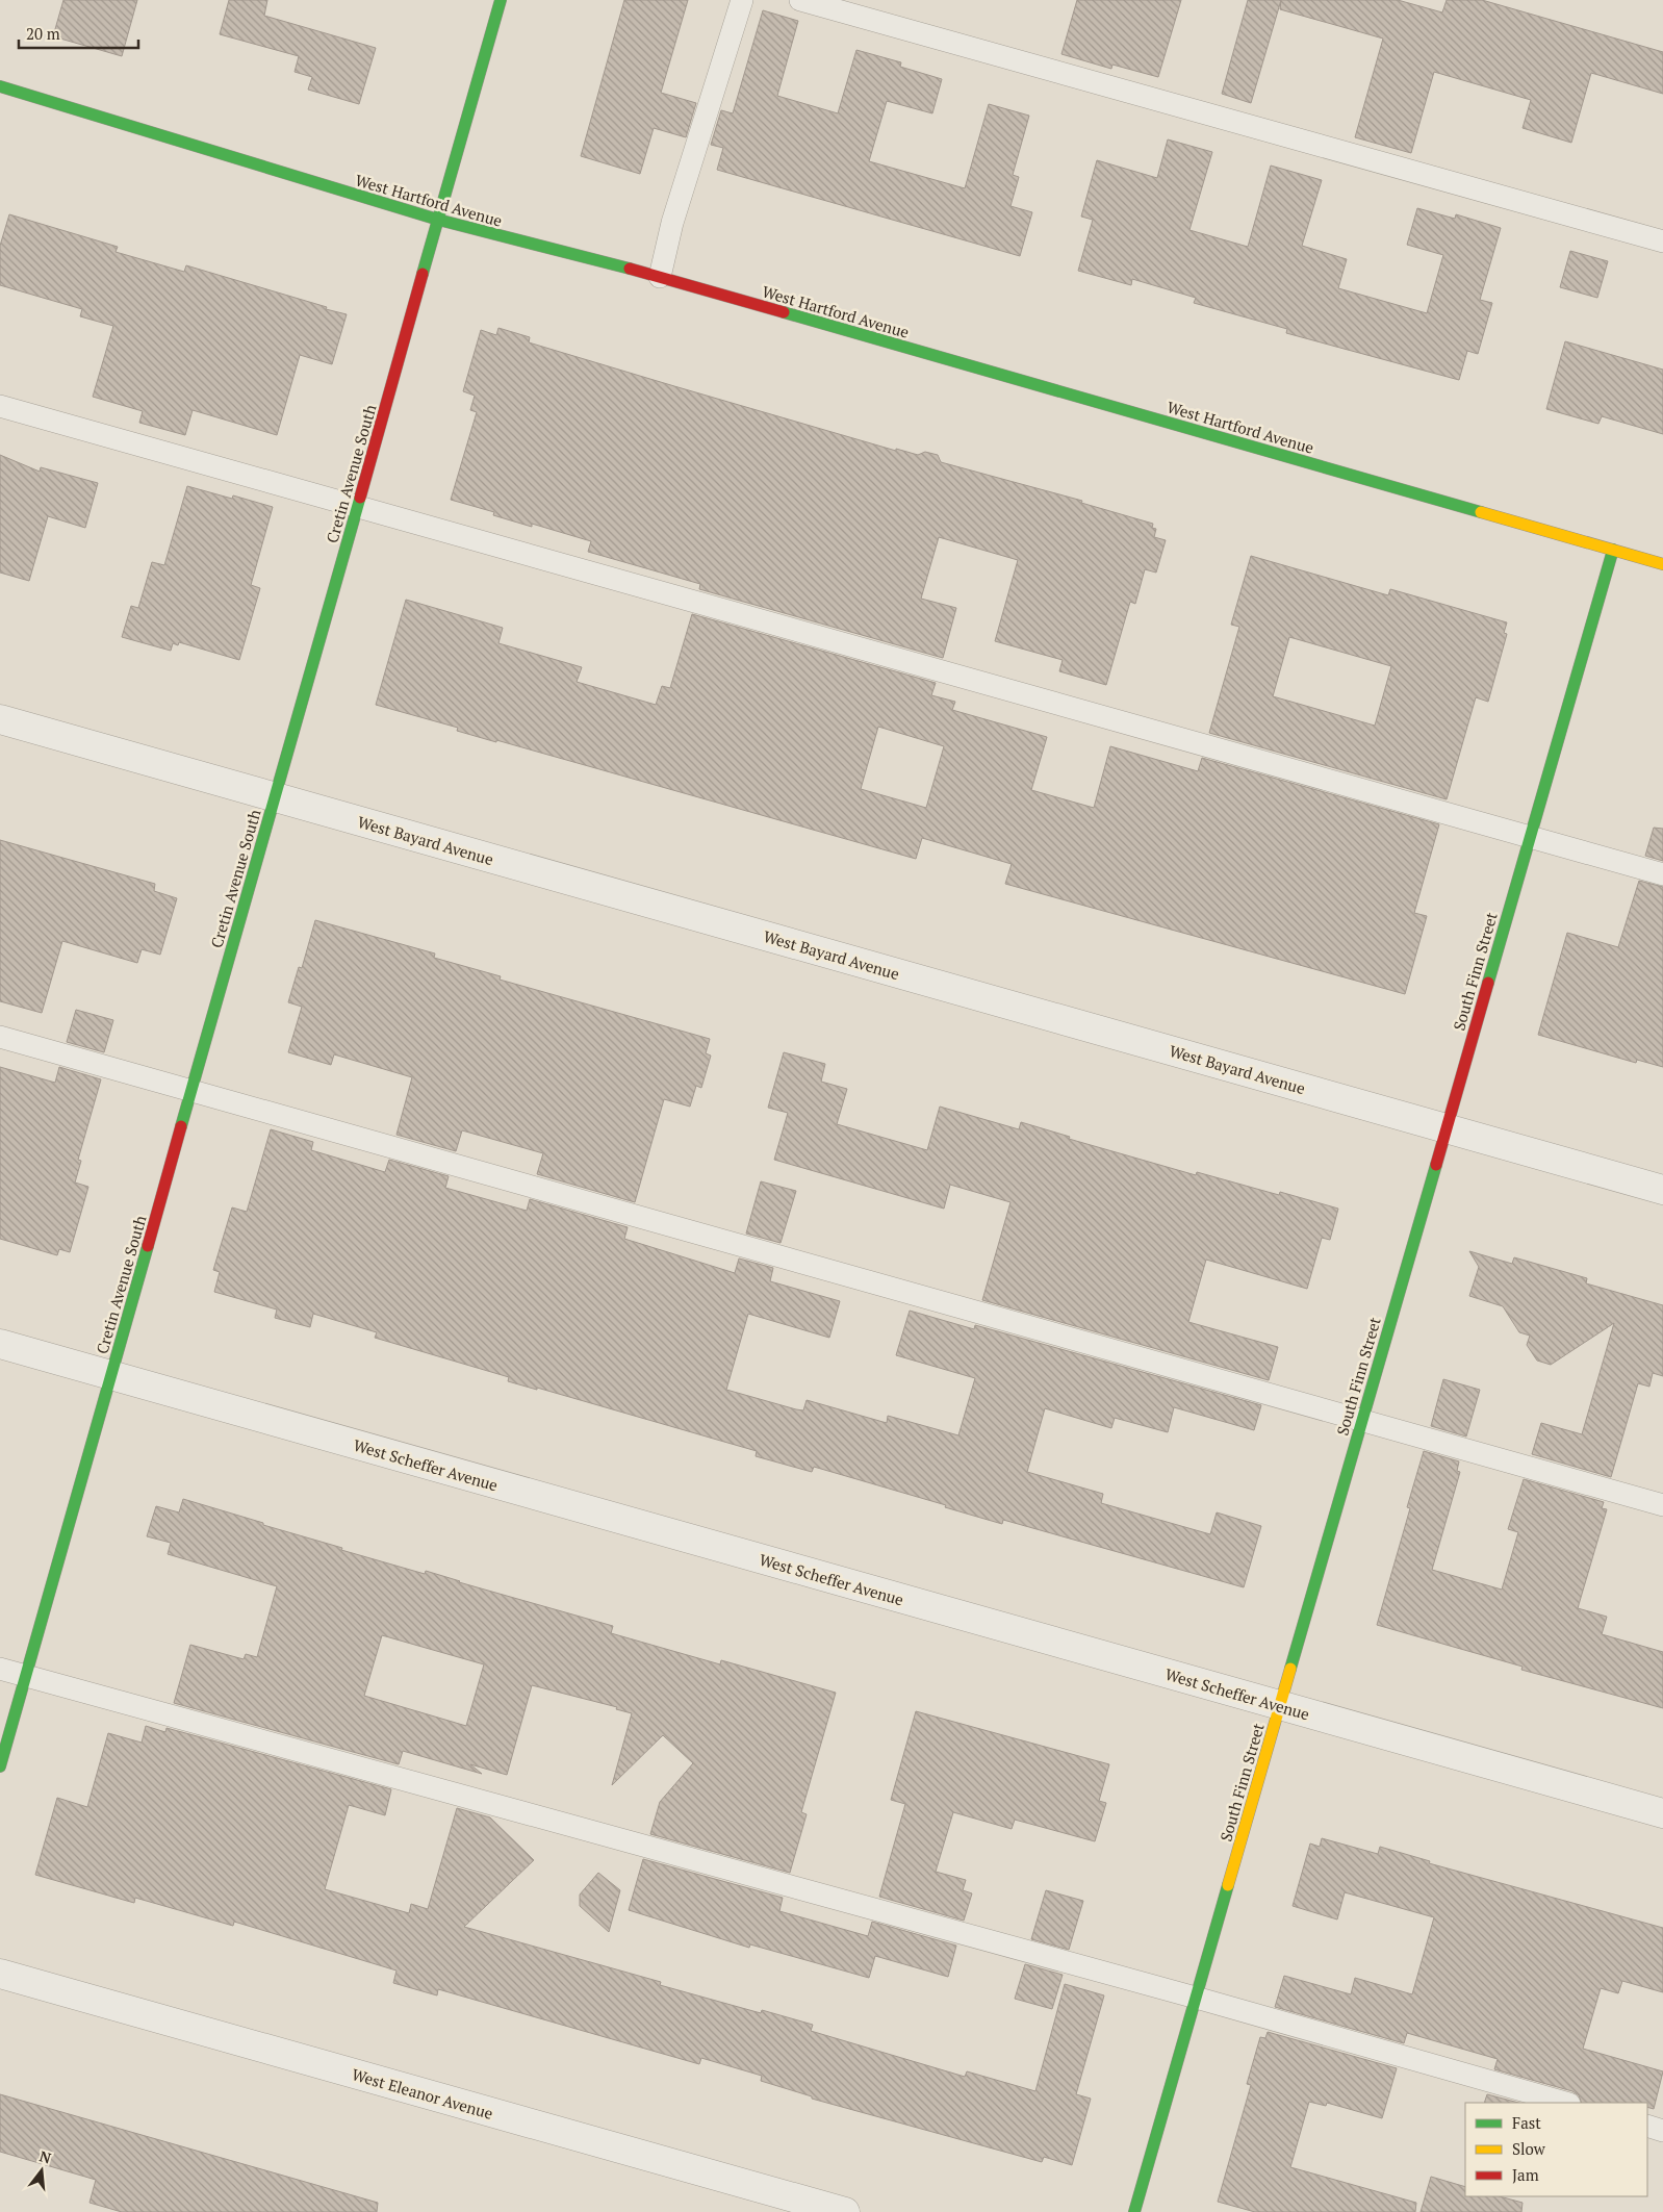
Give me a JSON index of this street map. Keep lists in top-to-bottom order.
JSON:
{
  "streets": {
    "street": [
      "West Hartford Avenue",
      "Cretin Avenue South",
      "West Bayard Avenue",
      "South Finn Street",
      "West Scheffer Avenue",
      "West Eleanor Avenue"
    ]
  },
  "crossings": [
    ["West Hartford Avenue", "Cretin Avenue South"],
    ["West Hartford Avenue", "South Finn Street"],
    ["Cretin Avenue South", "West Bayard Avenue"],
    ["Cretin Avenue South", "West Scheffer Avenue"],
    ["West Bayard Avenue", "South Finn Street"],
    ["South Finn Street", "West Scheffer Avenue"]
  ],
  "legend": ["Fast", "Slow", "Jam"],
  "scale_bar": "20 m",
  "north": "top"
}
